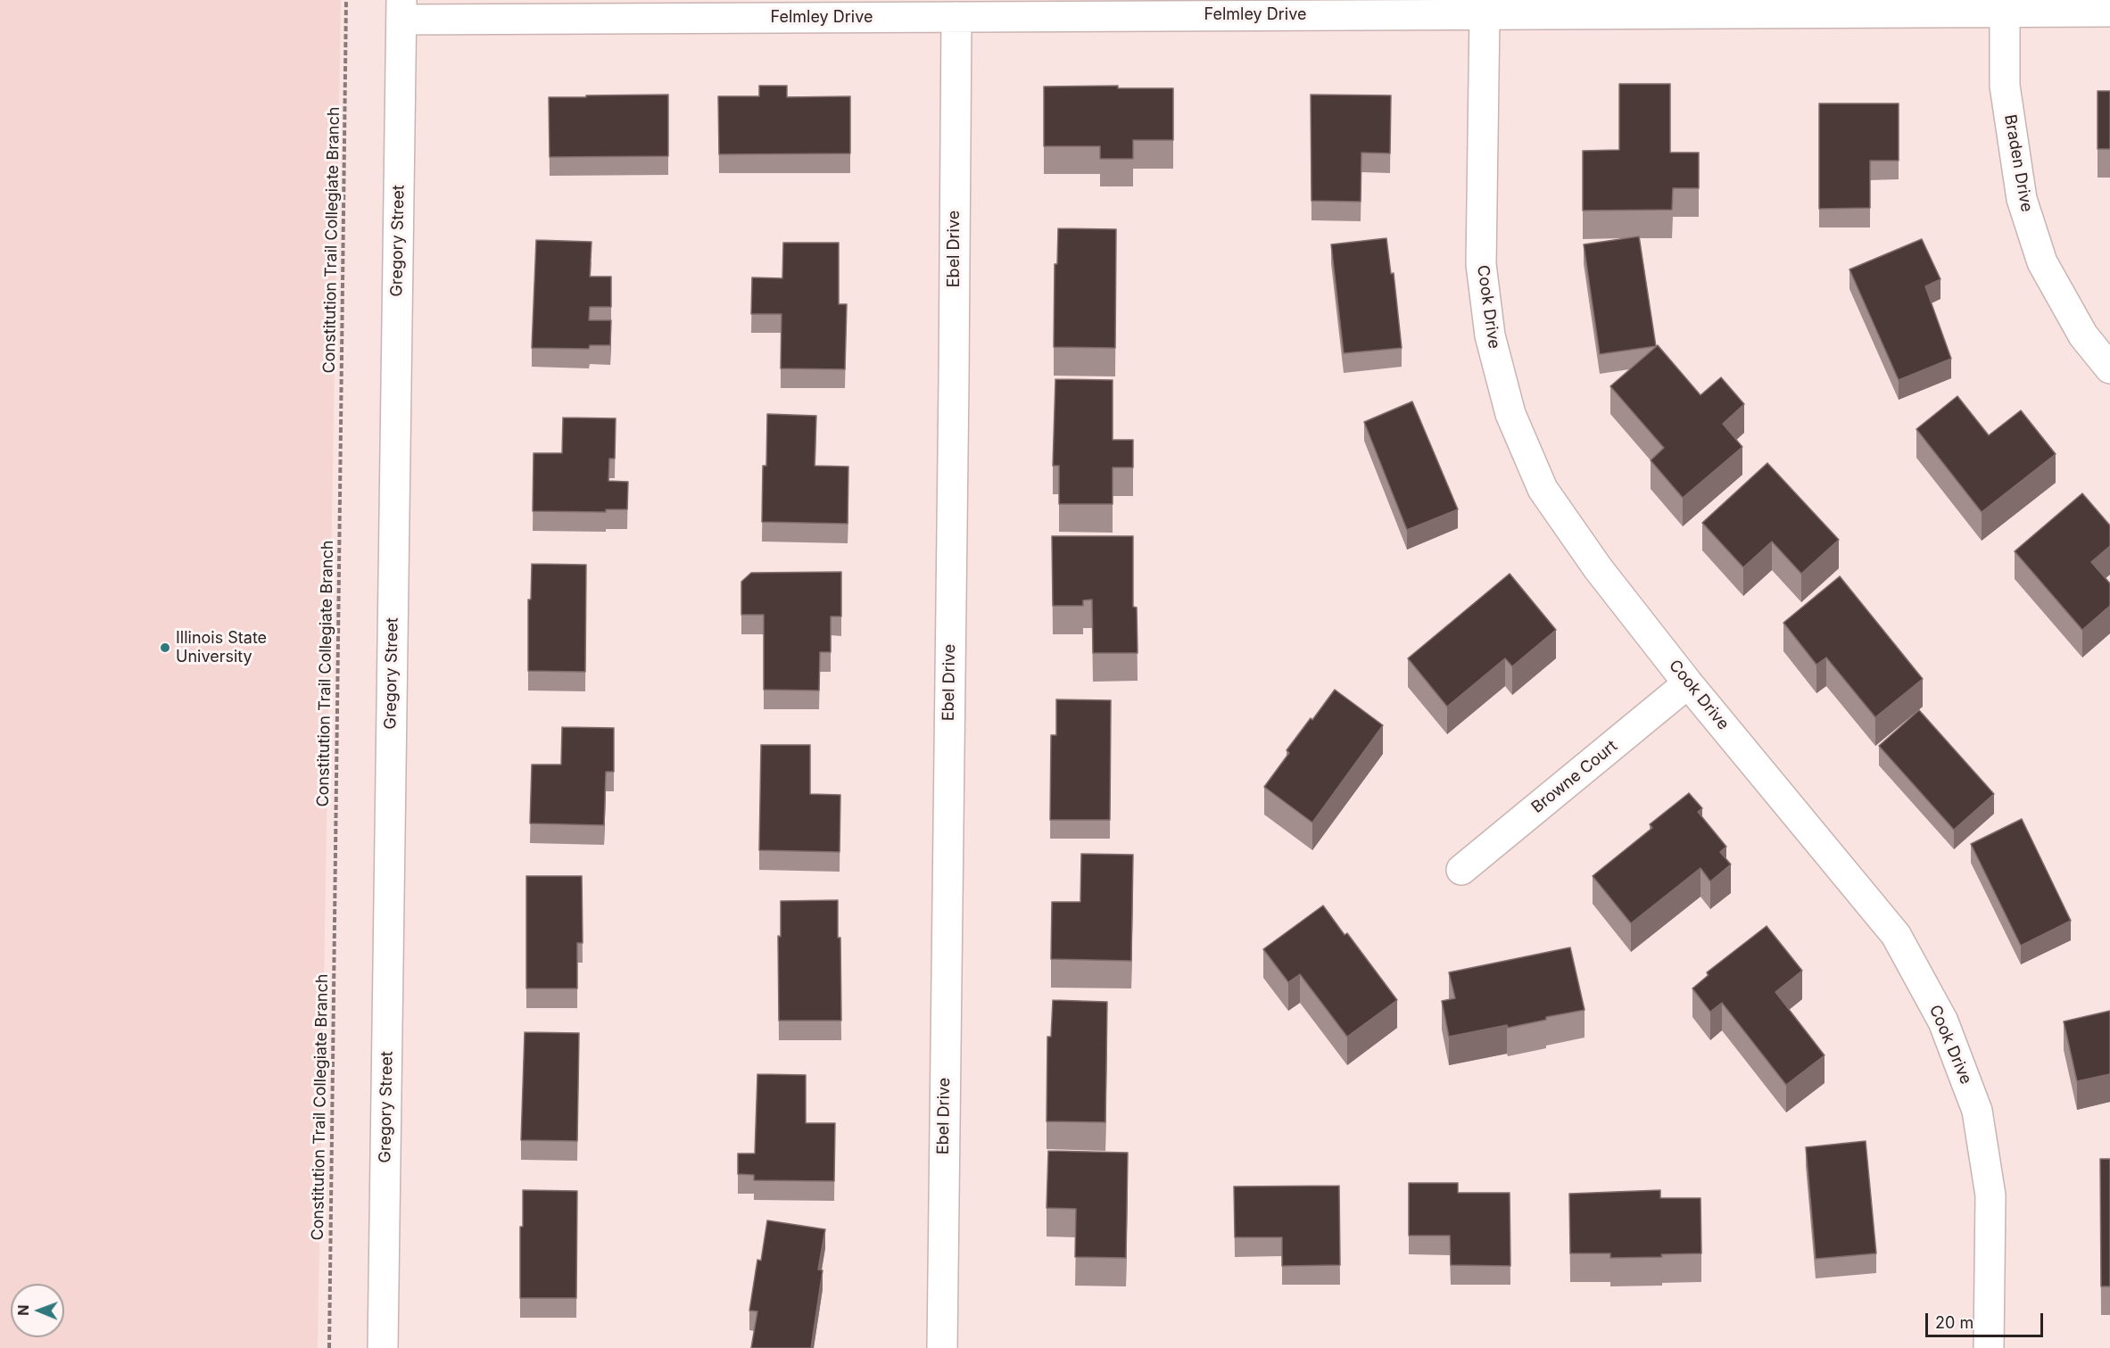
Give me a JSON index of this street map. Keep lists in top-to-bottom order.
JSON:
{
  "streets": {
    "street": [
      "Felmley Drive",
      "Braden Drive",
      "Gregory Street",
      "Ebel Drive",
      "Cook Drive",
      "Browne Court"
    ],
    "path": ["Constitution Trail Collegiate Branch"]
  },
  "crossings": [
    ["Felmley Drive", "Braden Drive"],
    ["Felmley Drive", "Gregory Street"],
    ["Felmley Drive", "Ebel Drive"],
    ["Felmley Drive", "Cook Drive"],
    ["Cook Drive", "Browne Court"]
  ],
  "places": ["Illinois State University"],
  "scale_bar": "20 m",
  "north": "left"
}
